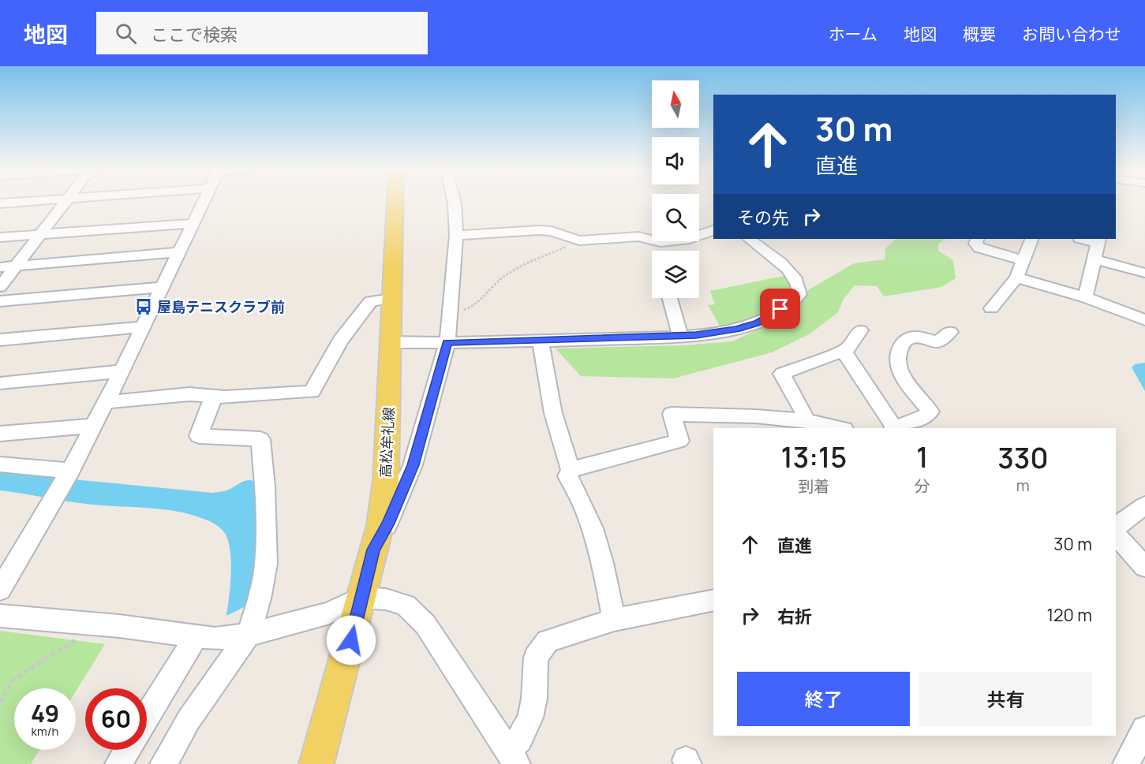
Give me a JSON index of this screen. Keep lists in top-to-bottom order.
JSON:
{
  "streets": {
    "main road": ["高松牟礼線"]
  },
  "places": {
    "bus stop": ["屋島テニスクラブ前"]
  },
  "north": "top",
  "page": {
    "header": "地図",
    "search": "ここで検索",
    "nav": [
      "ホーム",
      "地図",
      "概要",
      "お問い合わせ"
    ],
    "turn": ["30 m", "直進"],
    "then": "その先",
    "eta": [
      "13:15",
      "到着",
      "1",
      "分",
      "330",
      "m"
    ],
    "list": [
      {
        "name": "直進",
        "value": "30 m"
      },
      {
        "name": "右折",
        "value": "120 m"
      }
    ],
    "buttons": ["終了", "共有"],
    "speed": "49 km/h",
    "limit": "60"
  }
}
